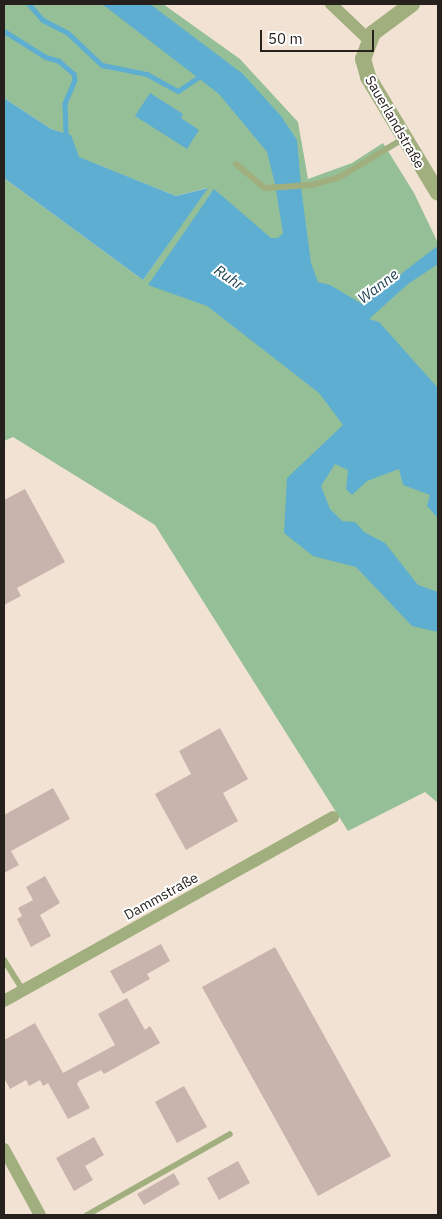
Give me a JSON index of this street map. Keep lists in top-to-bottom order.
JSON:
{
  "streets": {
    "street": ["Sauerlandstraße", "Dammstraße"]
  },
  "water": ["Ruhr", "Wanne"],
  "scale_bar": "50 m"
}
